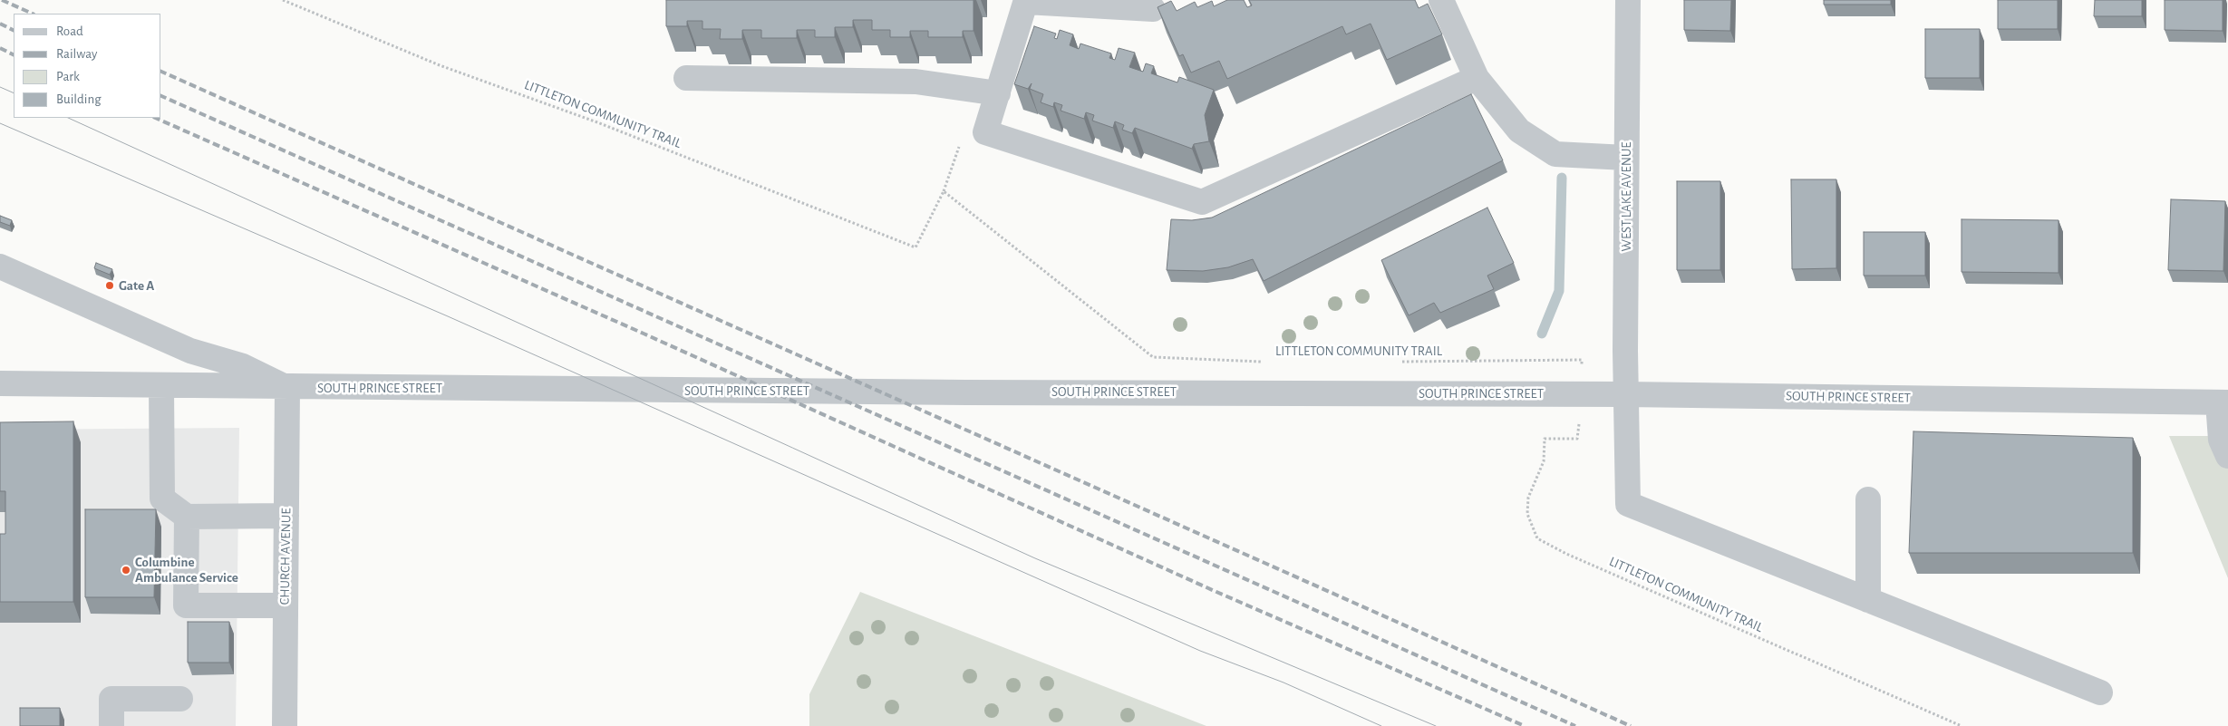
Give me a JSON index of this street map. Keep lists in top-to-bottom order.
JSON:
{
  "streets": {
    "street": ["WEST LAKE AVENUE", "SOUTH PRINCE STREET", "CHURCH AVENUE"],
    "path": ["LITTLETON COMMUNITY TRAIL"]
  },
  "crossings": [
    ["WEST LAKE AVENUE", "SOUTH PRINCE STREET"],
    ["SOUTH PRINCE STREET", "CHURCH AVENUE"]
  ],
  "places": ["Gate A", "Columbine Ambulance Service"],
  "legend": [
    "Road",
    "Railway",
    "Park",
    "Building"
  ]
}
